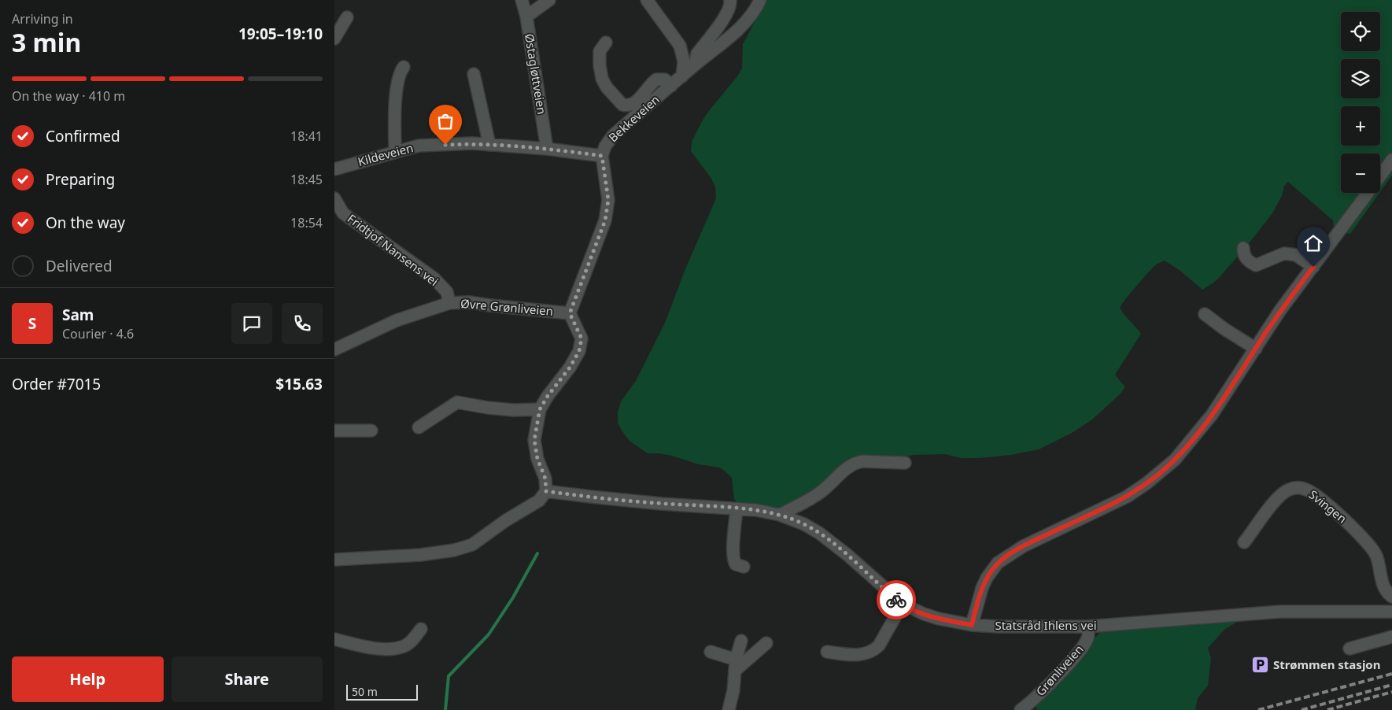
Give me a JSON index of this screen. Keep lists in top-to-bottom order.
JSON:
{
  "streets": {
    "street": [
      "Østagløttveien",
      "Bekkeveien",
      "Kildeveien",
      "Fridtjof Nansens vei",
      "Øvre Grønliveien",
      "Svingen",
      "Statsråd Ihlens vei",
      "Grønliveien"
    ]
  },
  "crossings": [
    ["Østagløttveien", "Kildeveien"],
    ["Bekkeveien", "Kildeveien"],
    ["Fridtjof Nansens vei", "Øvre Grønliveien"],
    ["Statsråd Ihlens vei", "Grønliveien"]
  ],
  "places": {
    "parking": ["Strømmen stasjon"]
  },
  "scale_bar": "50 m",
  "page": {
    "heading": ["3 min", "Arriving in", "19:05–19:10"],
    "panel": [
      "Sam",
      "Courier · 4.6",
      "Order #7015",
      "$15.63"
    ],
    "map_buttons": ["+", "−"],
    "bar": "On the way · 410 m",
    "list": [
      ["Confirmed", "18:41"],
      ["Preparing", "18:45"],
      ["On the way", "18:54"],
      "Delivered"
    ],
    "round": "S",
    "buttons": ["Help", "Share"],
    "scale": "50 m"
  }
}
